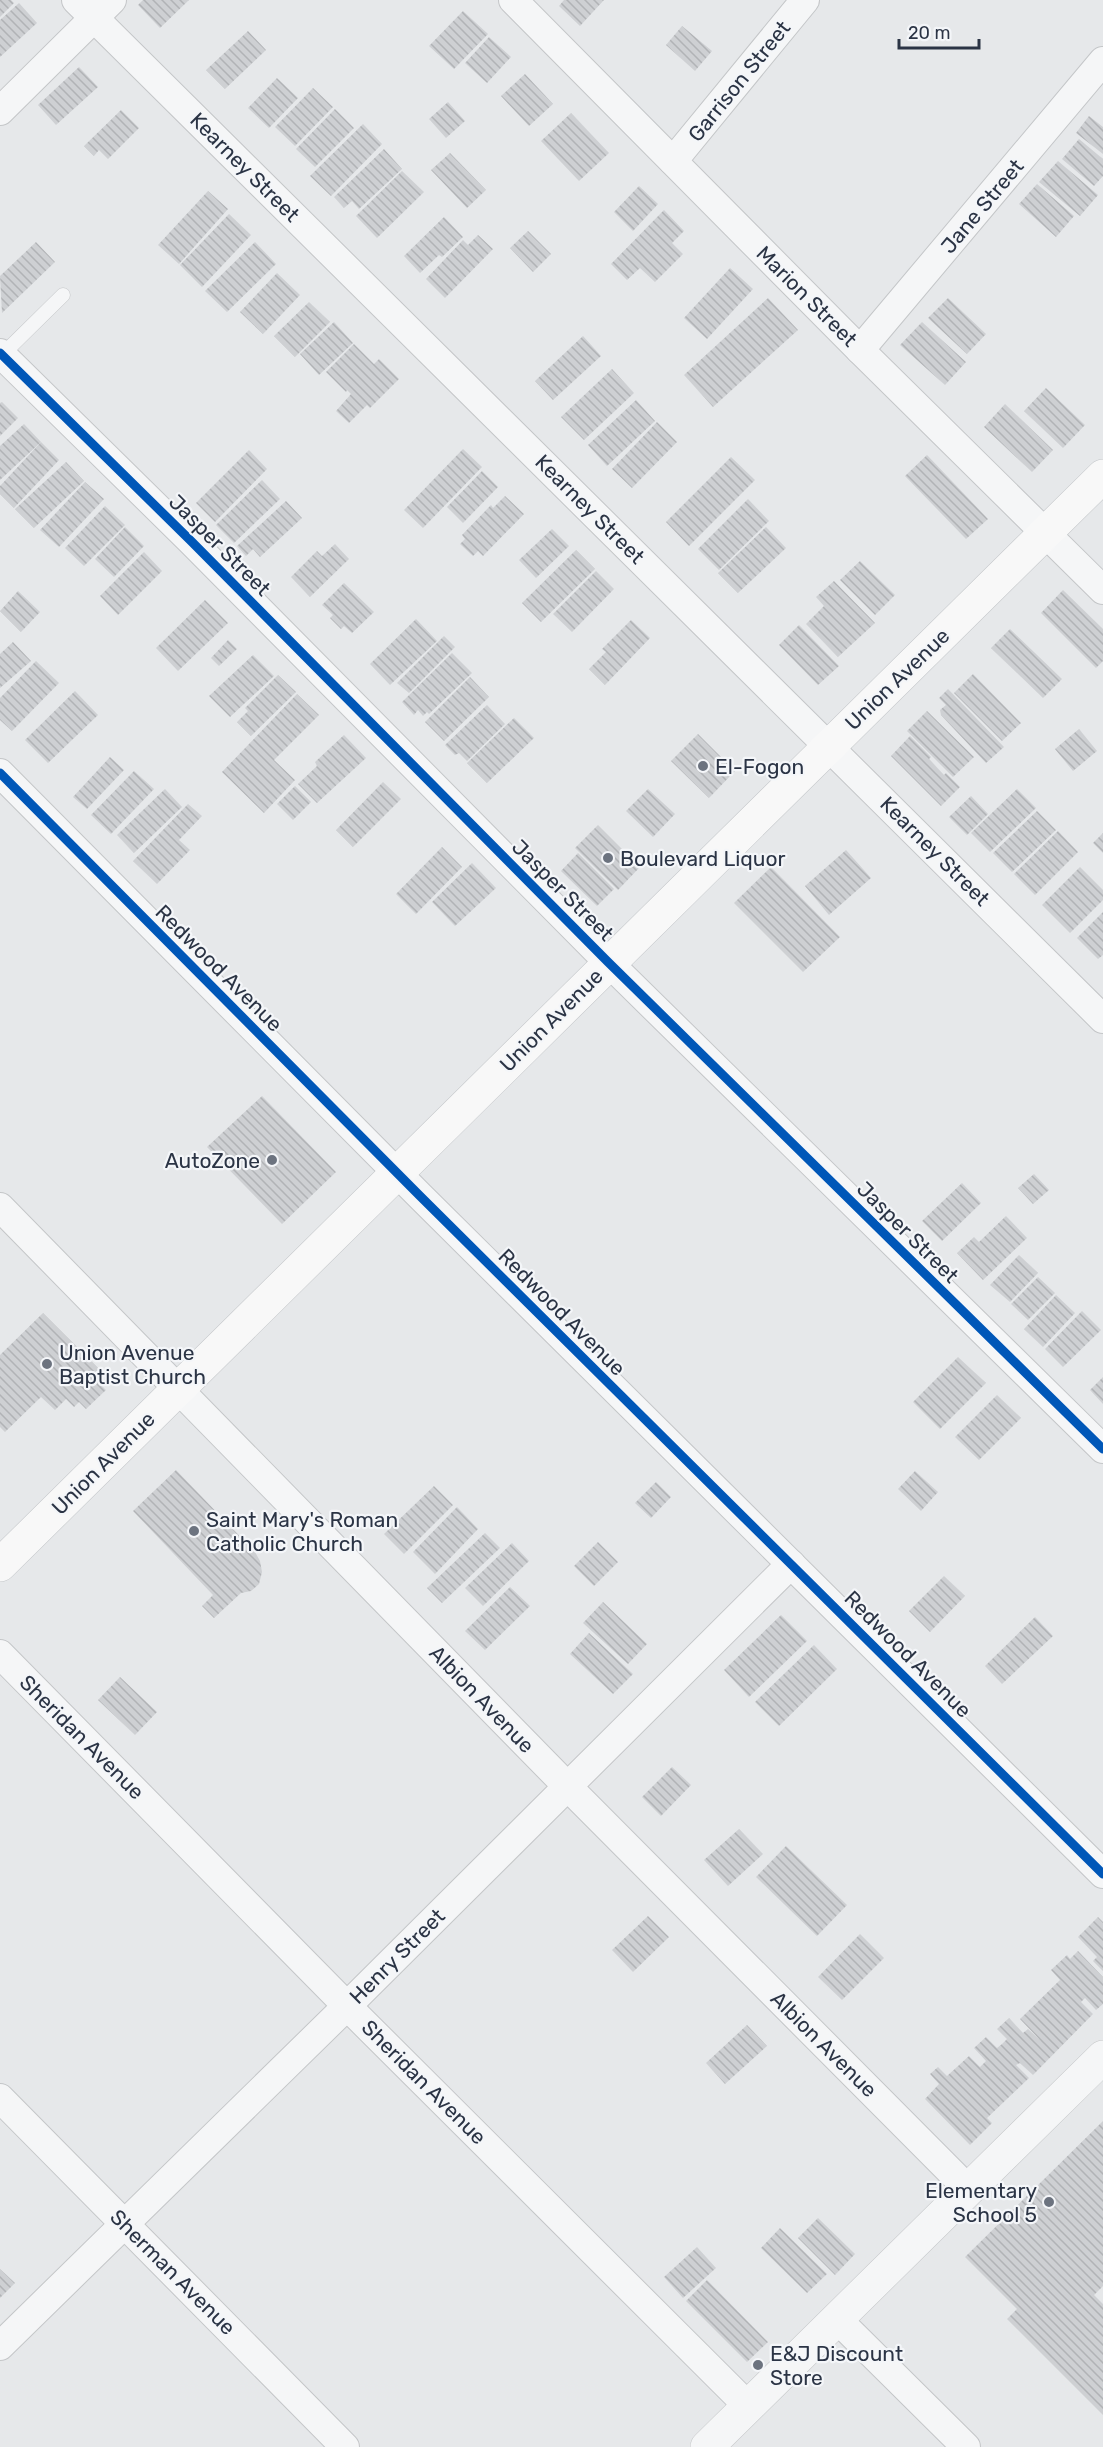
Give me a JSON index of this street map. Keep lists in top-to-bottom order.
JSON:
{
  "streets": {
    "main road": ["Union Avenue"],
    "street": [
      "Garrison Street",
      "Kearney Street",
      "Jane Street",
      "Marion Street",
      "Jasper Street",
      "Redwood Avenue",
      "Albion Avenue",
      "Sheridan Avenue",
      "Henry Street",
      "Sherman Avenue"
    ]
  },
  "crossings": [
    ["Garrison Street", "Marion Street"],
    ["Kearney Street", "Union Avenue"],
    ["Jane Street", "Marion Street"],
    ["Marion Street", "Union Avenue"],
    ["Jasper Street", "Union Avenue"],
    ["Union Avenue", "Redwood Avenue"],
    ["Union Avenue", "Albion Avenue"],
    ["Redwood Avenue", "Henry Street"],
    ["Albion Avenue", "Henry Street"],
    ["Sheridan Avenue", "Henry Street"],
    ["Henry Street", "Sherman Avenue"]
  ],
  "places": [
    "El-Fogon",
    "Boulevard Liquor",
    "AutoZone",
    "Union Avenue Baptist Church",
    "Saint Mary's Roman Catholic Church",
    "Elementary School 5",
    "E&J Discount Store"
  ],
  "scale_bar": "20 m"
}
